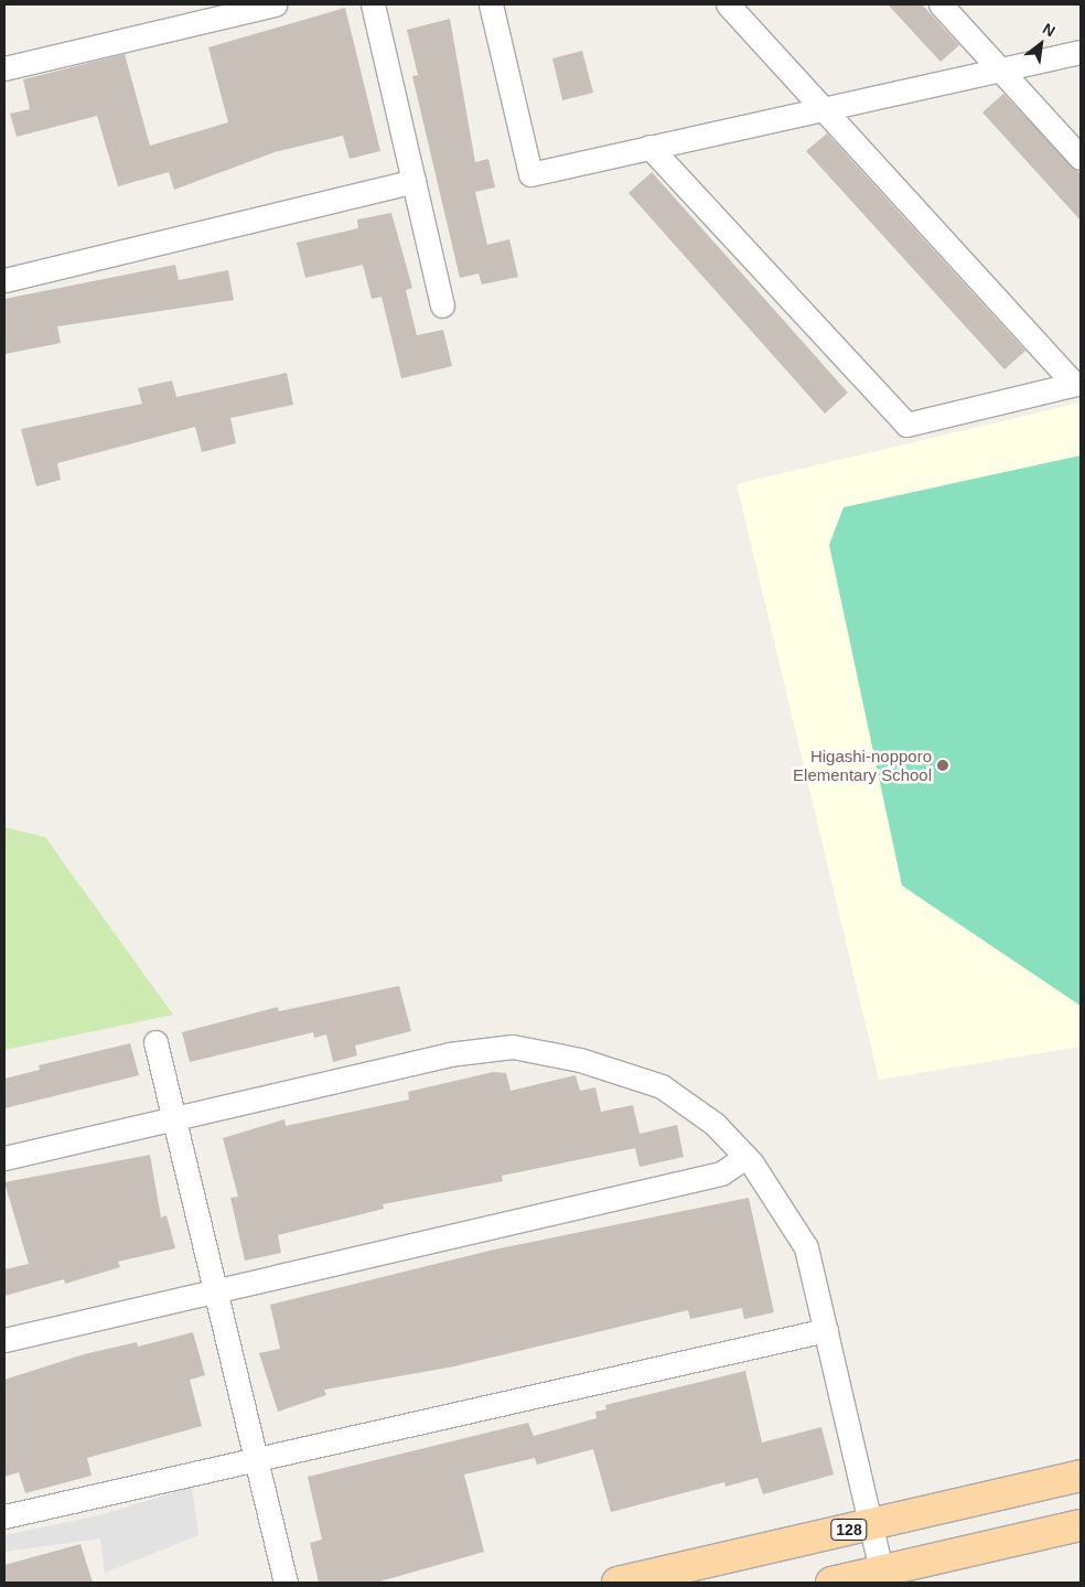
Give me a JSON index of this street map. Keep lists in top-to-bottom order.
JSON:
{
  "streets": {
    "main road": ["128"]
  },
  "places": ["Higashi-nopporo Elementary School"],
  "north": "top right"
}
